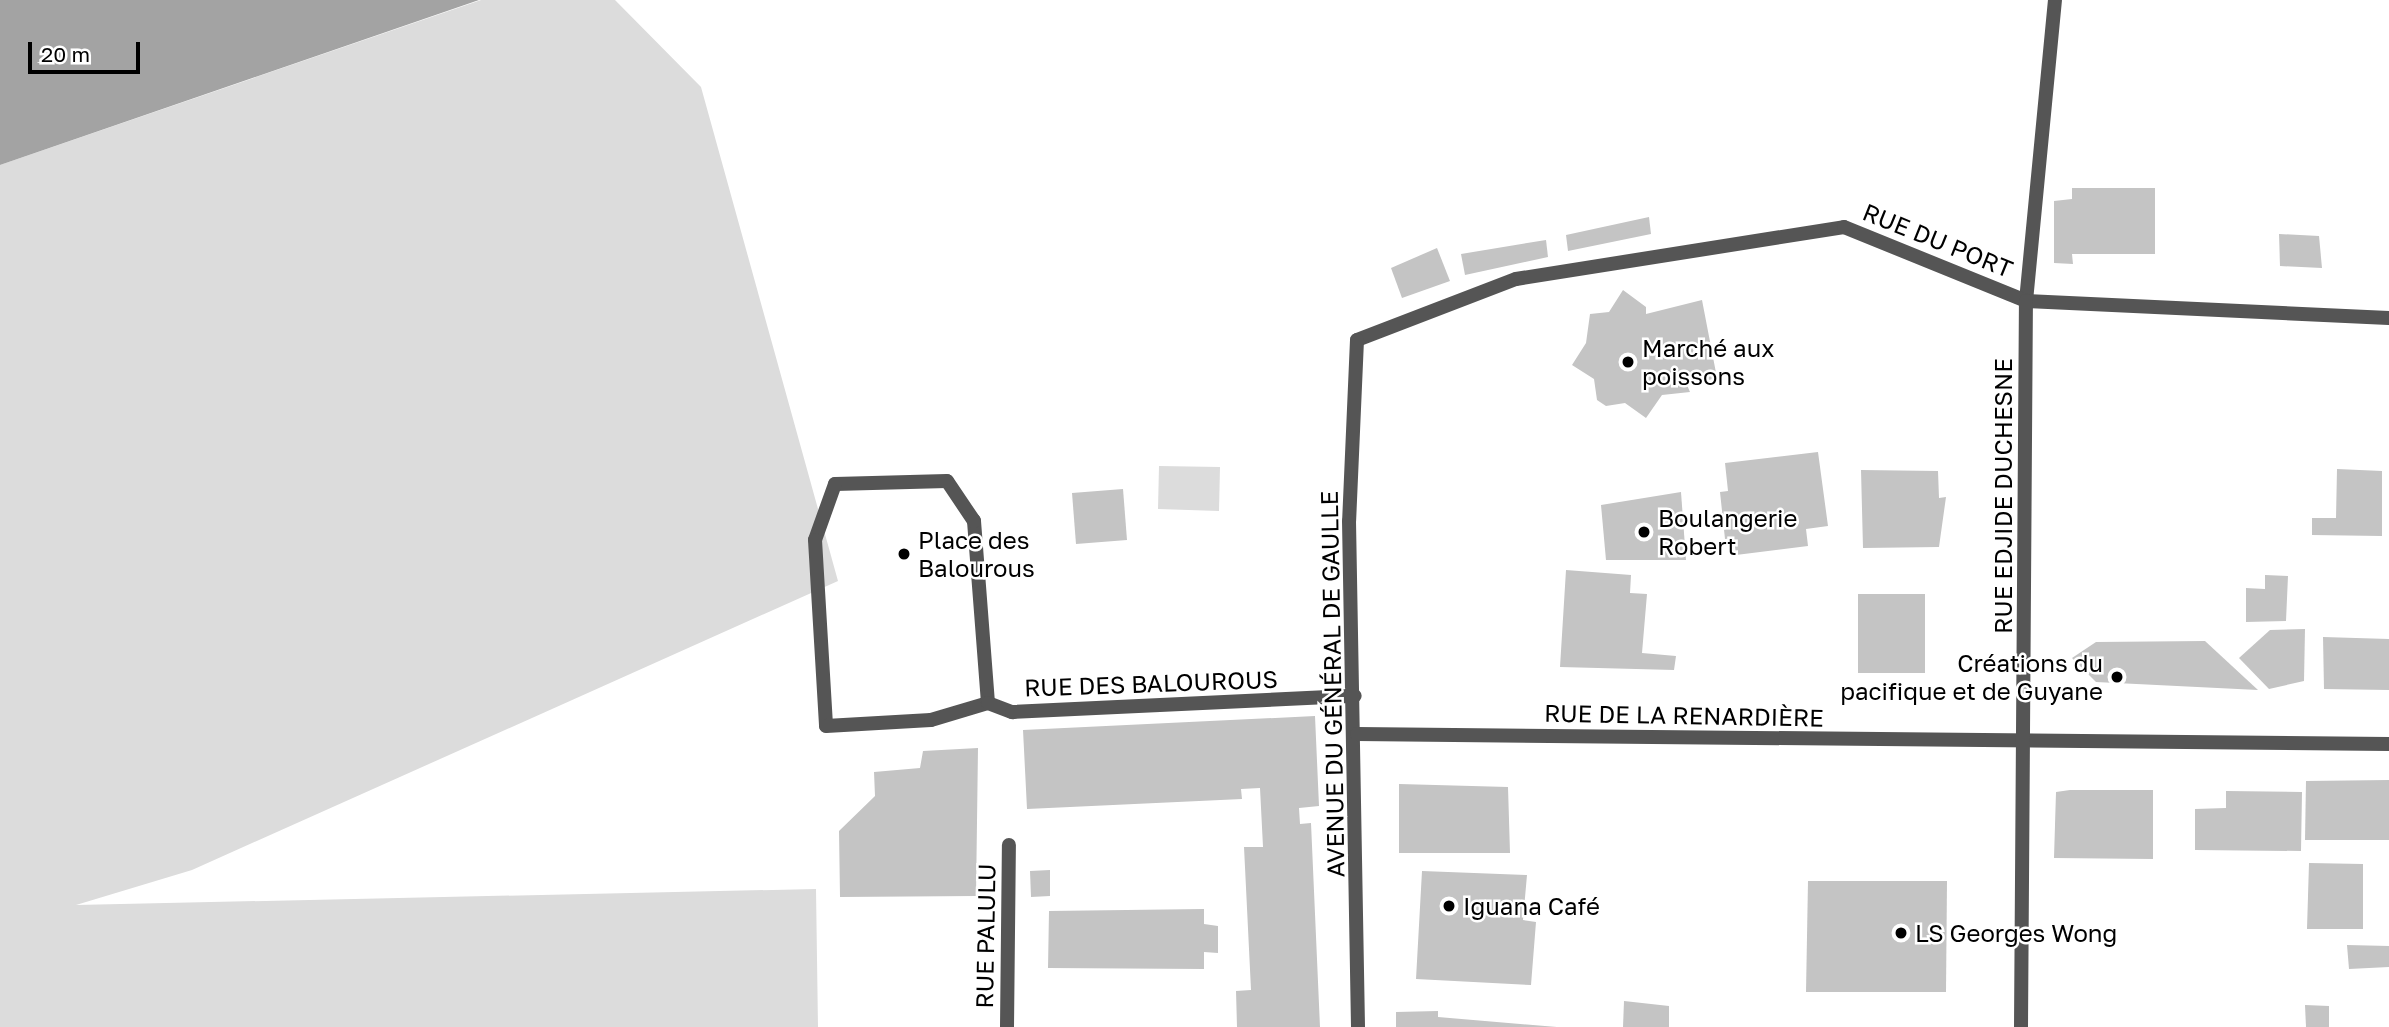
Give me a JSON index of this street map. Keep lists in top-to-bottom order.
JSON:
{
  "streets": {
    "street": [
      "RUE DU PORT",
      "RUE EDJIDE DUCHESNE",
      "RUE DES BALOUROUS",
      "AVENUE DU GÉNÉRAL DE GAULLE",
      "RUE DE LA RENARDIÈRE",
      "RUE PALULU"
    ]
  },
  "crossings": [
    ["RUE DU PORT", "RUE EDJIDE DUCHESNE"],
    ["RUE DU PORT", "AVENUE DU GÉNÉRAL DE GAULLE"],
    ["RUE EDJIDE DUCHESNE", "RUE DE LA RENARDIÈRE"],
    ["RUE DES BALOUROUS", "AVENUE DU GÉNÉRAL DE GAULLE"],
    ["AVENUE DU GÉNÉRAL DE GAULLE", "RUE DE LA RENARDIÈRE"]
  ],
  "places": [
    "Marché aux poissons",
    "Boulangerie Robert",
    "Place des Balourous",
    "Créations du pacifique et de Guyane",
    "Iguana Café",
    "LS Georges Wong"
  ],
  "scale_bar": "20 m"
}
